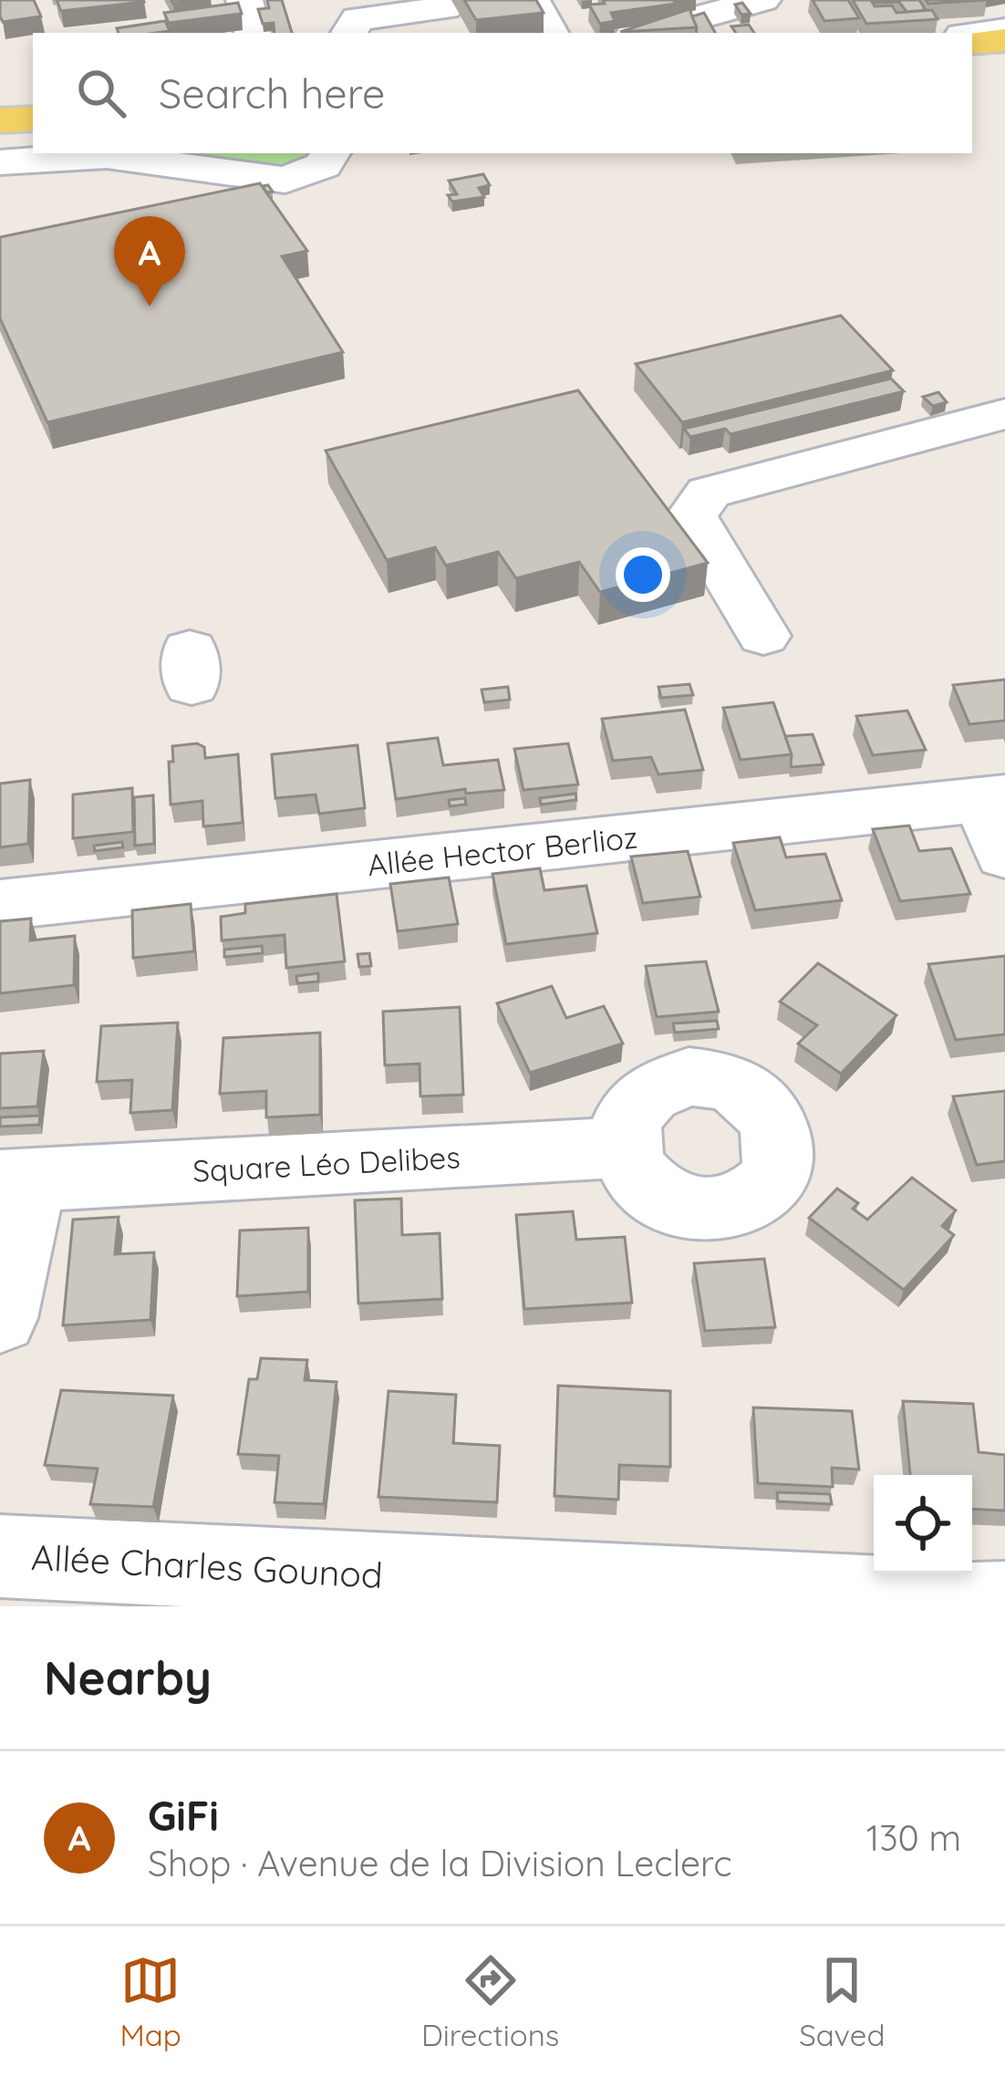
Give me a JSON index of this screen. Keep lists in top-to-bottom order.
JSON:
{
  "streets": {
    "street": ["Allée Hector Berlioz", "Square Léo Delibes", "Allée Charles Gounod"]
  },
  "page": {
    "search": "Search here",
    "pins": "A",
    "heading": "Nearby",
    "list": [
      {
        "mark": "A",
        "name": "GiFi",
        "note": "Shop · Avenue de la Division Leclerc",
        "value": "130 m"
      }
    ],
    "nav": ["Map", "Directions", "Saved"]
  }
}
